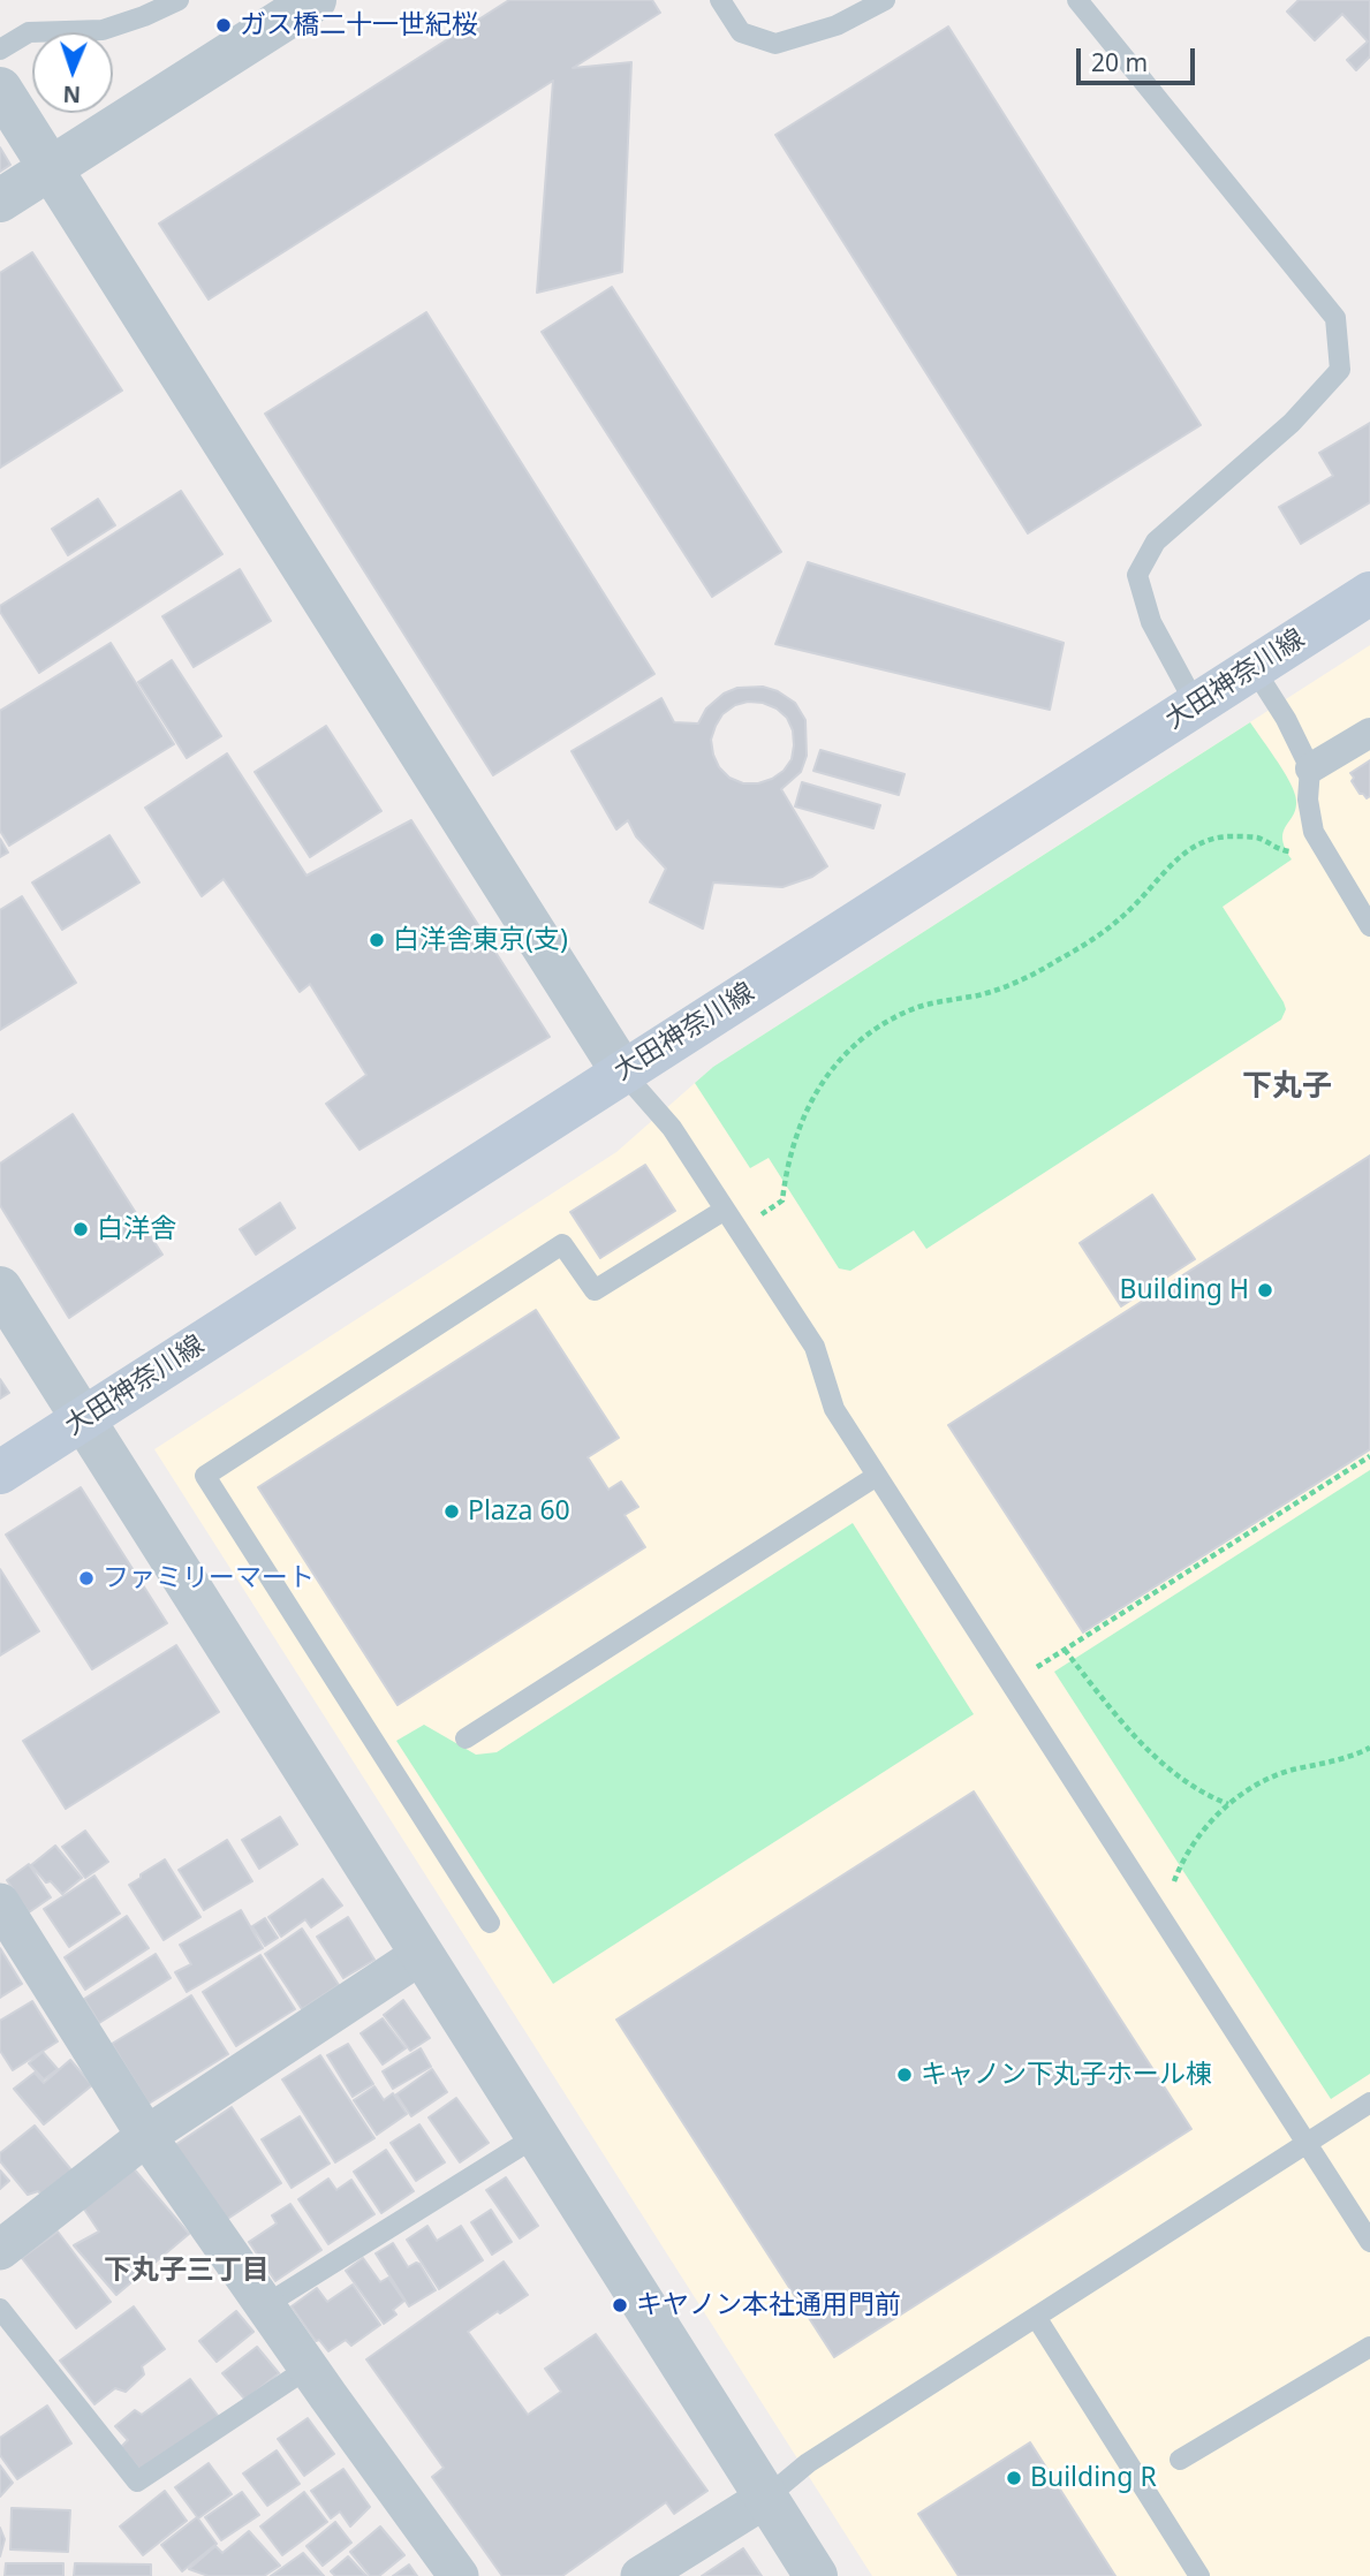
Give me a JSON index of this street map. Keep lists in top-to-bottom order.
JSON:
{
  "streets": {
    "main road": ["大田神奈川線"]
  },
  "districts": ["下丸子", "下丸子三丁目"],
  "places": [
    "ガス橋二十一世紀桜",
    "白洋舎東京(支)",
    "白洋舎",
    "Building H",
    "Plaza 60",
    "ファミリーマート",
    "キャノン下丸子ホール棟",
    "キヤノン本社通用門前",
    "Building R"
  ],
  "scale_bar": "20 m",
  "north": "bottom"
}
